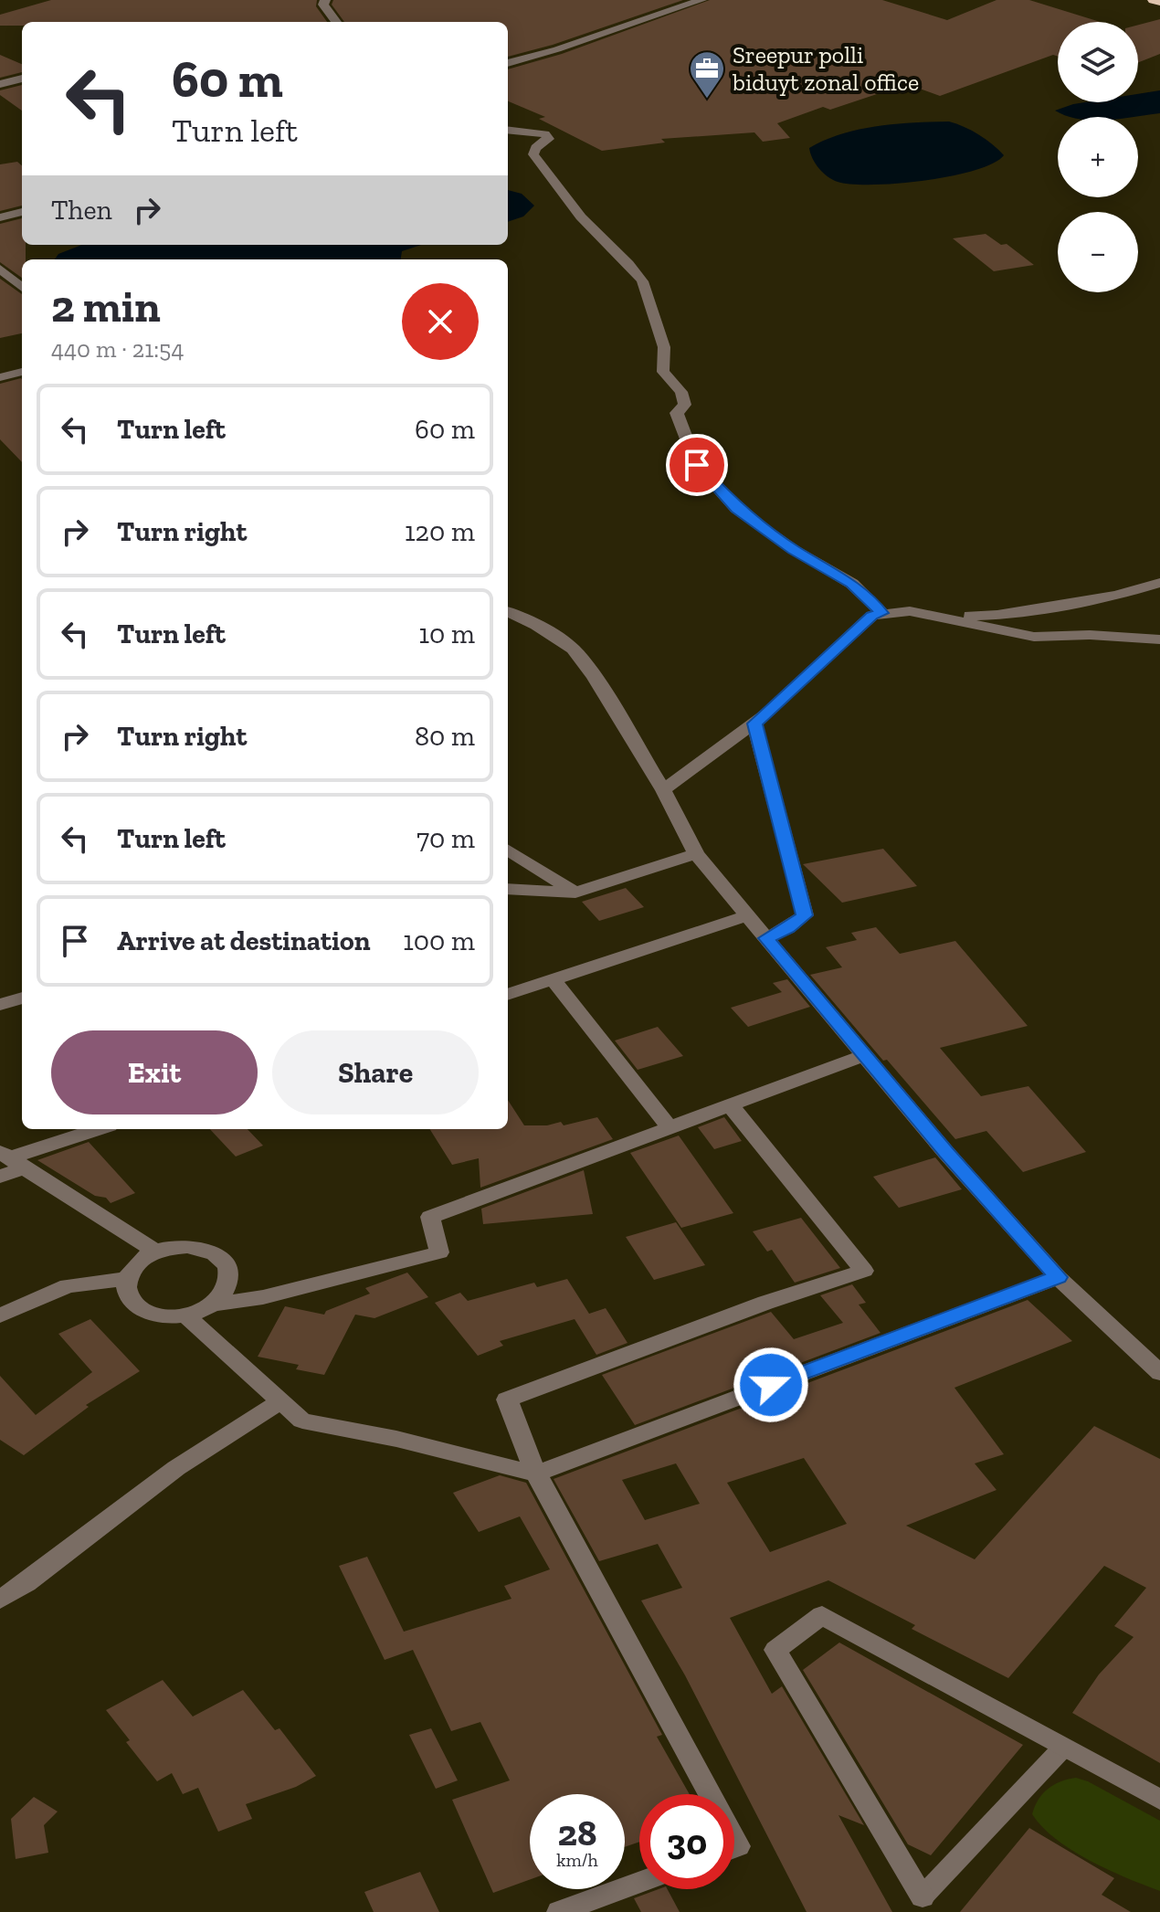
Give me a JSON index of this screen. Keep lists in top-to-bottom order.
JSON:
{
  "places": {
    "office": ["Sreepur polli biduyt zonal office"]
  },
  "page": {
    "map_buttons": ["+", "−"],
    "turn": ["60 m", "Turn left"],
    "then": "Then",
    "heading": ["2 min", "440 m · 21:54"],
    "list": [
      {
        "name": "Turn left",
        "value": "60 m"
      },
      {
        "name": "Turn right",
        "value": "120 m"
      },
      {
        "name": "Turn left",
        "value": "10 m"
      },
      {
        "name": "Turn right",
        "value": "80 m"
      },
      {
        "name": "Turn left",
        "value": "70 m"
      },
      {
        "name": "Arrive at destination",
        "value": "100 m"
      }
    ],
    "buttons": ["Exit", "Share"],
    "speed": "28 km/h",
    "limit": "30"
  }
}
